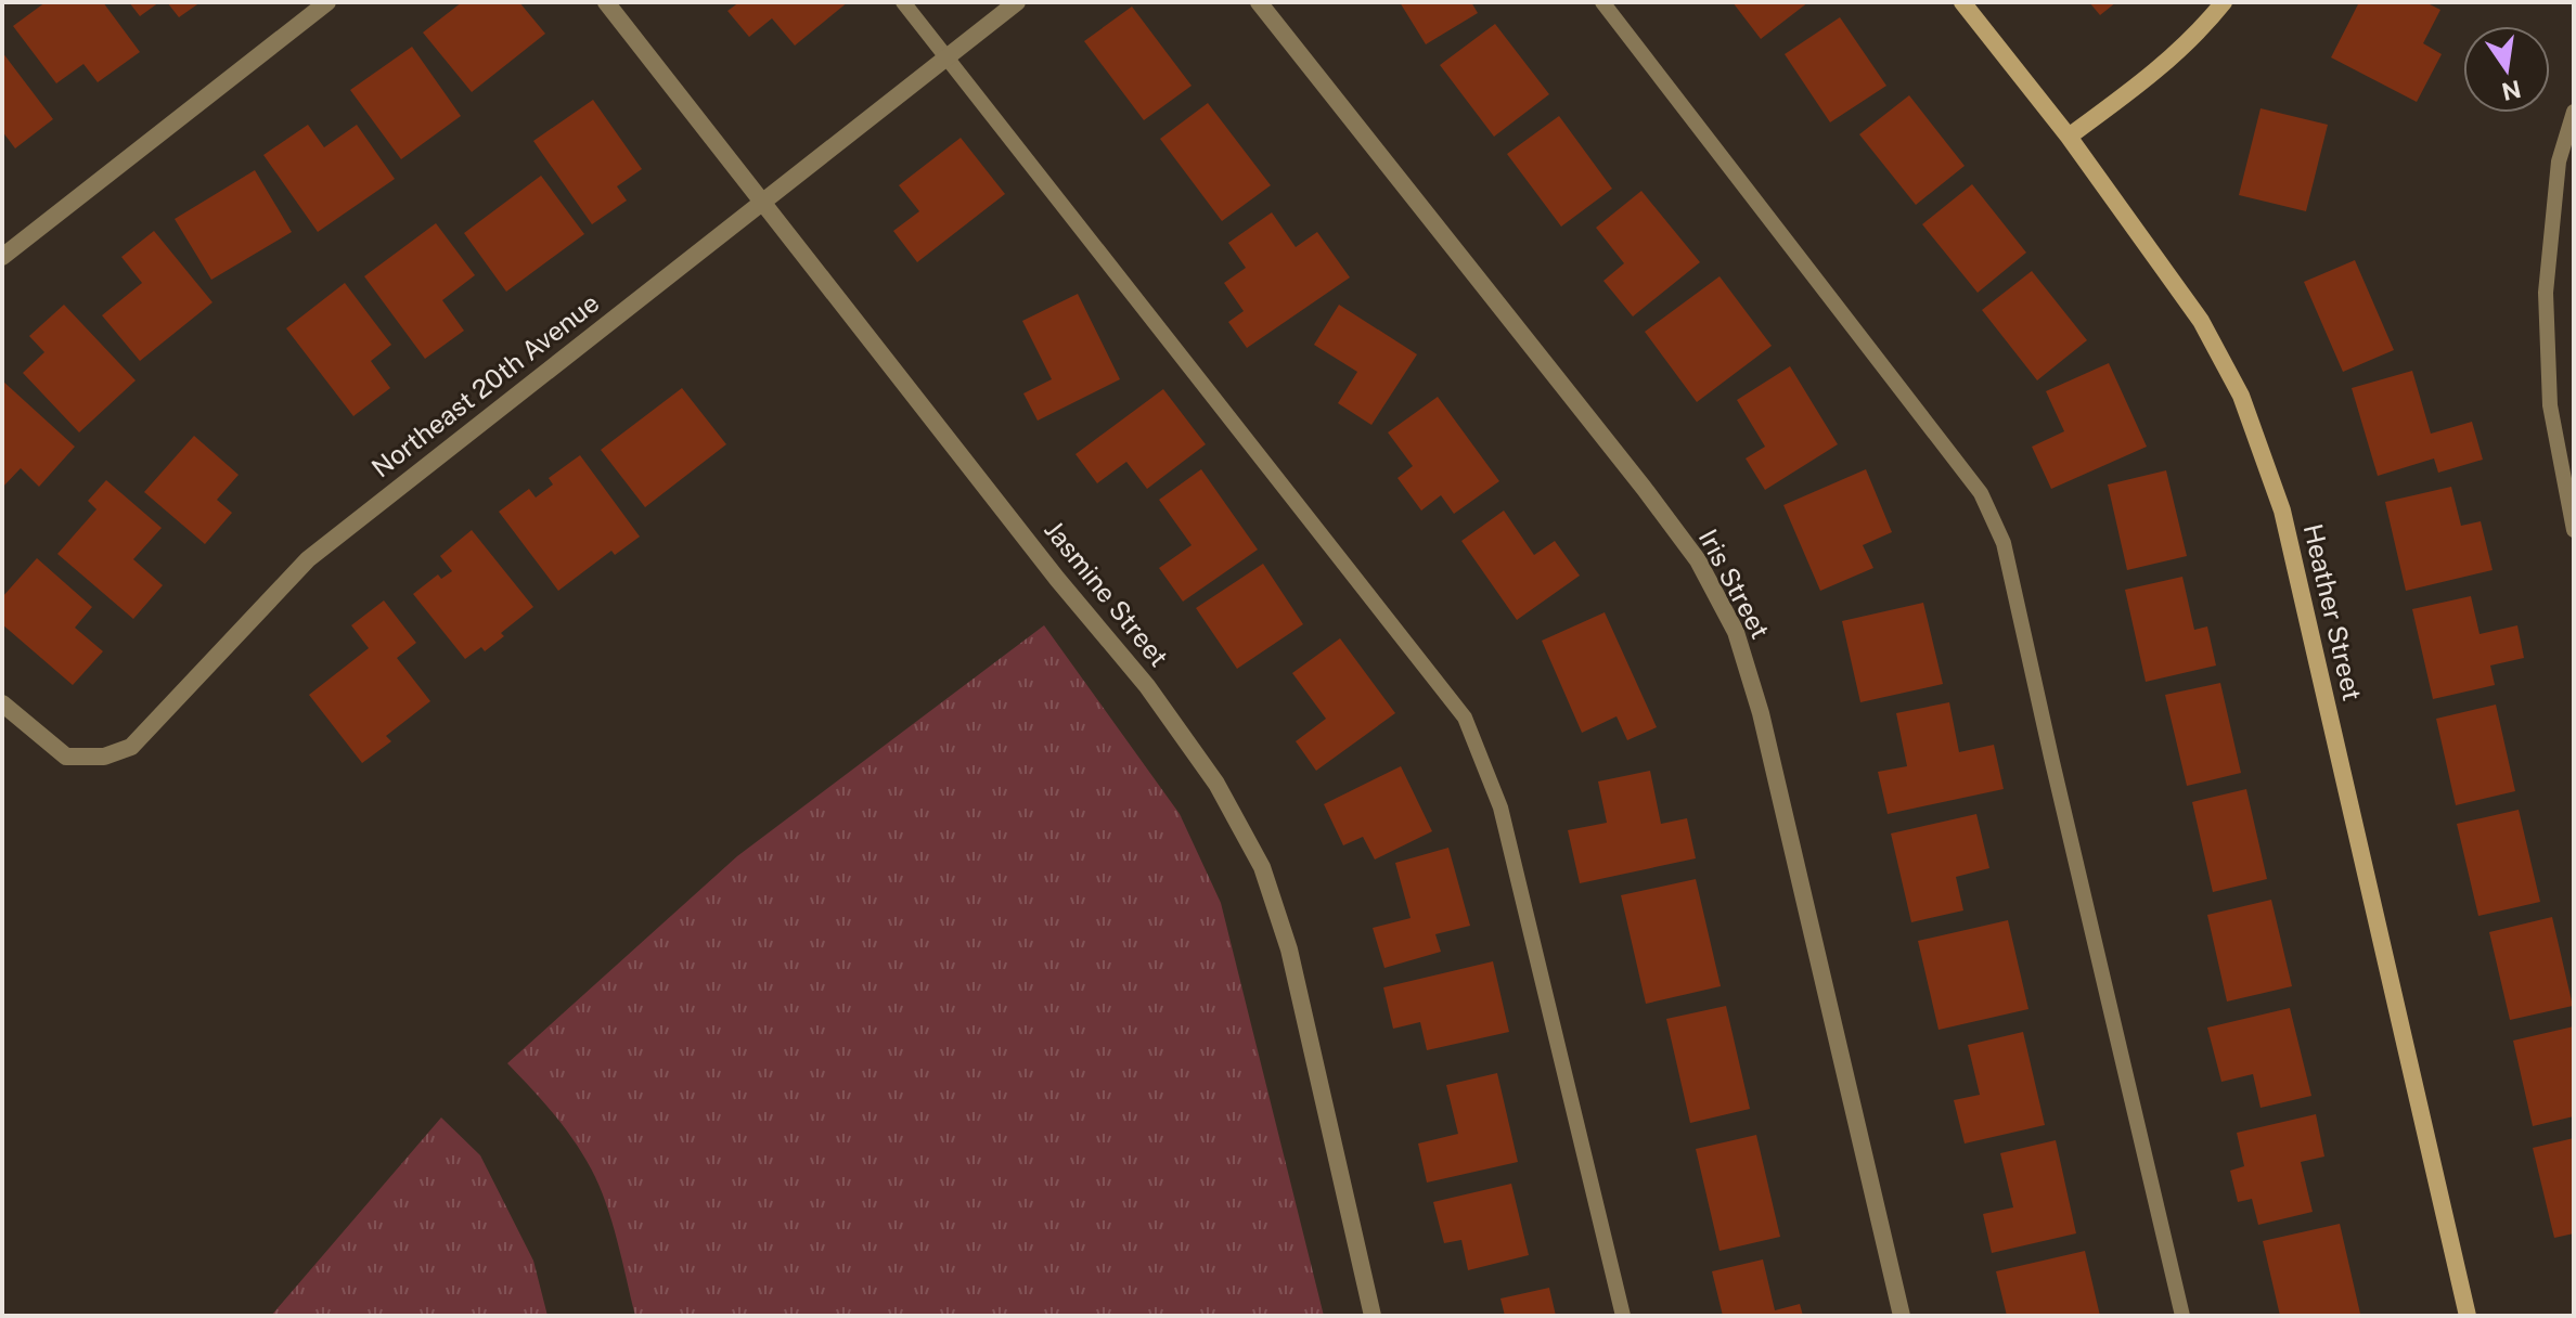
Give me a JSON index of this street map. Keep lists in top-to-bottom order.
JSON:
{
  "streets": {
    "street": [
      "Northeast 20th Avenue",
      "Iris Street",
      "Jasmine Street",
      "Heather Street"
    ]
  },
  "crossings": [
    ["Northeast 20th Avenue", "Jasmine Street"]
  ],
  "north": "bottom"
}
